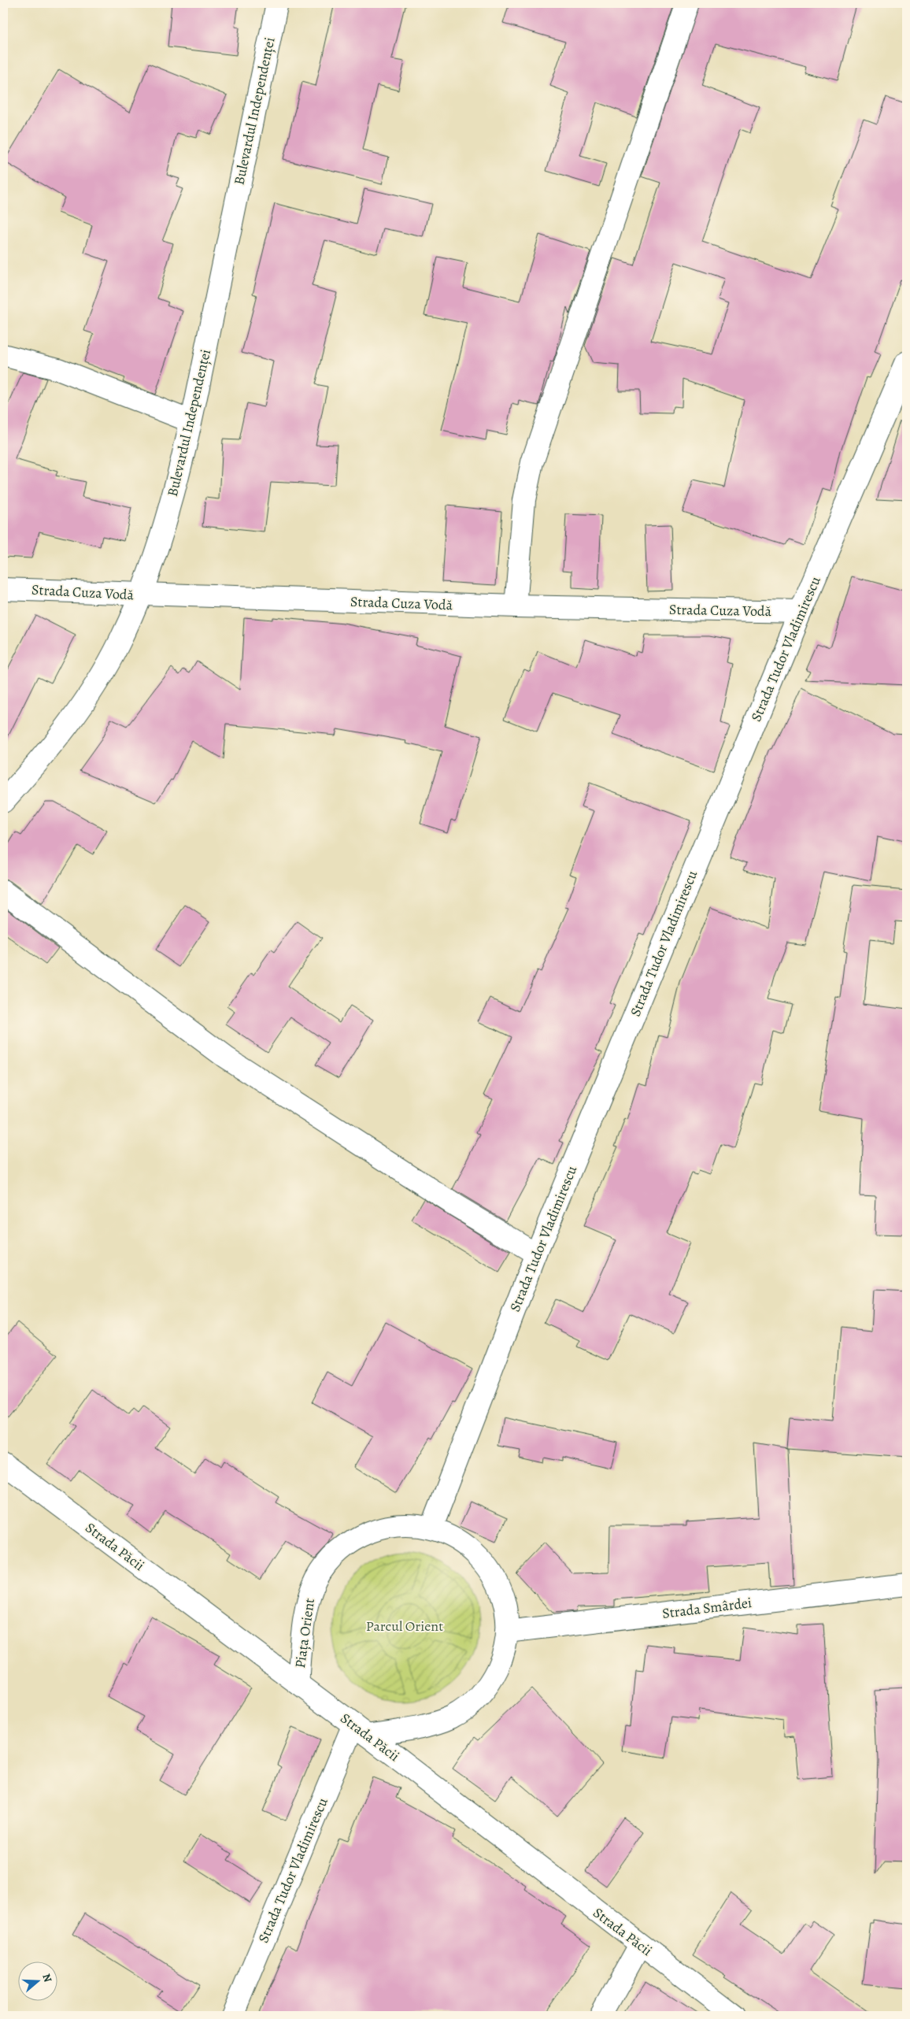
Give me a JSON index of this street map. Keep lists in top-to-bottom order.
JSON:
{
  "streets": {
    "street": [
      "Bulevardul Independenței",
      "Strada Cuza Vodă",
      "Strada Tudor Vladimirescu",
      "Strada Păcii",
      "Strada Smârdei",
      "Piața Orient"
    ]
  },
  "crossings": [
    ["Bulevardul Independenței", "Strada Cuza Vodă"],
    ["Strada Cuza Vodă", "Strada Tudor Vladimirescu"],
    ["Strada Tudor Vladimirescu", "Strada Păcii"],
    ["Strada Tudor Vladimirescu", "Piața Orient"],
    ["Strada Păcii", "Piața Orient"],
    ["Strada Smârdei", "Piața Orient"]
  ],
  "parks": ["Parcul Orient"],
  "north": "right"
}
